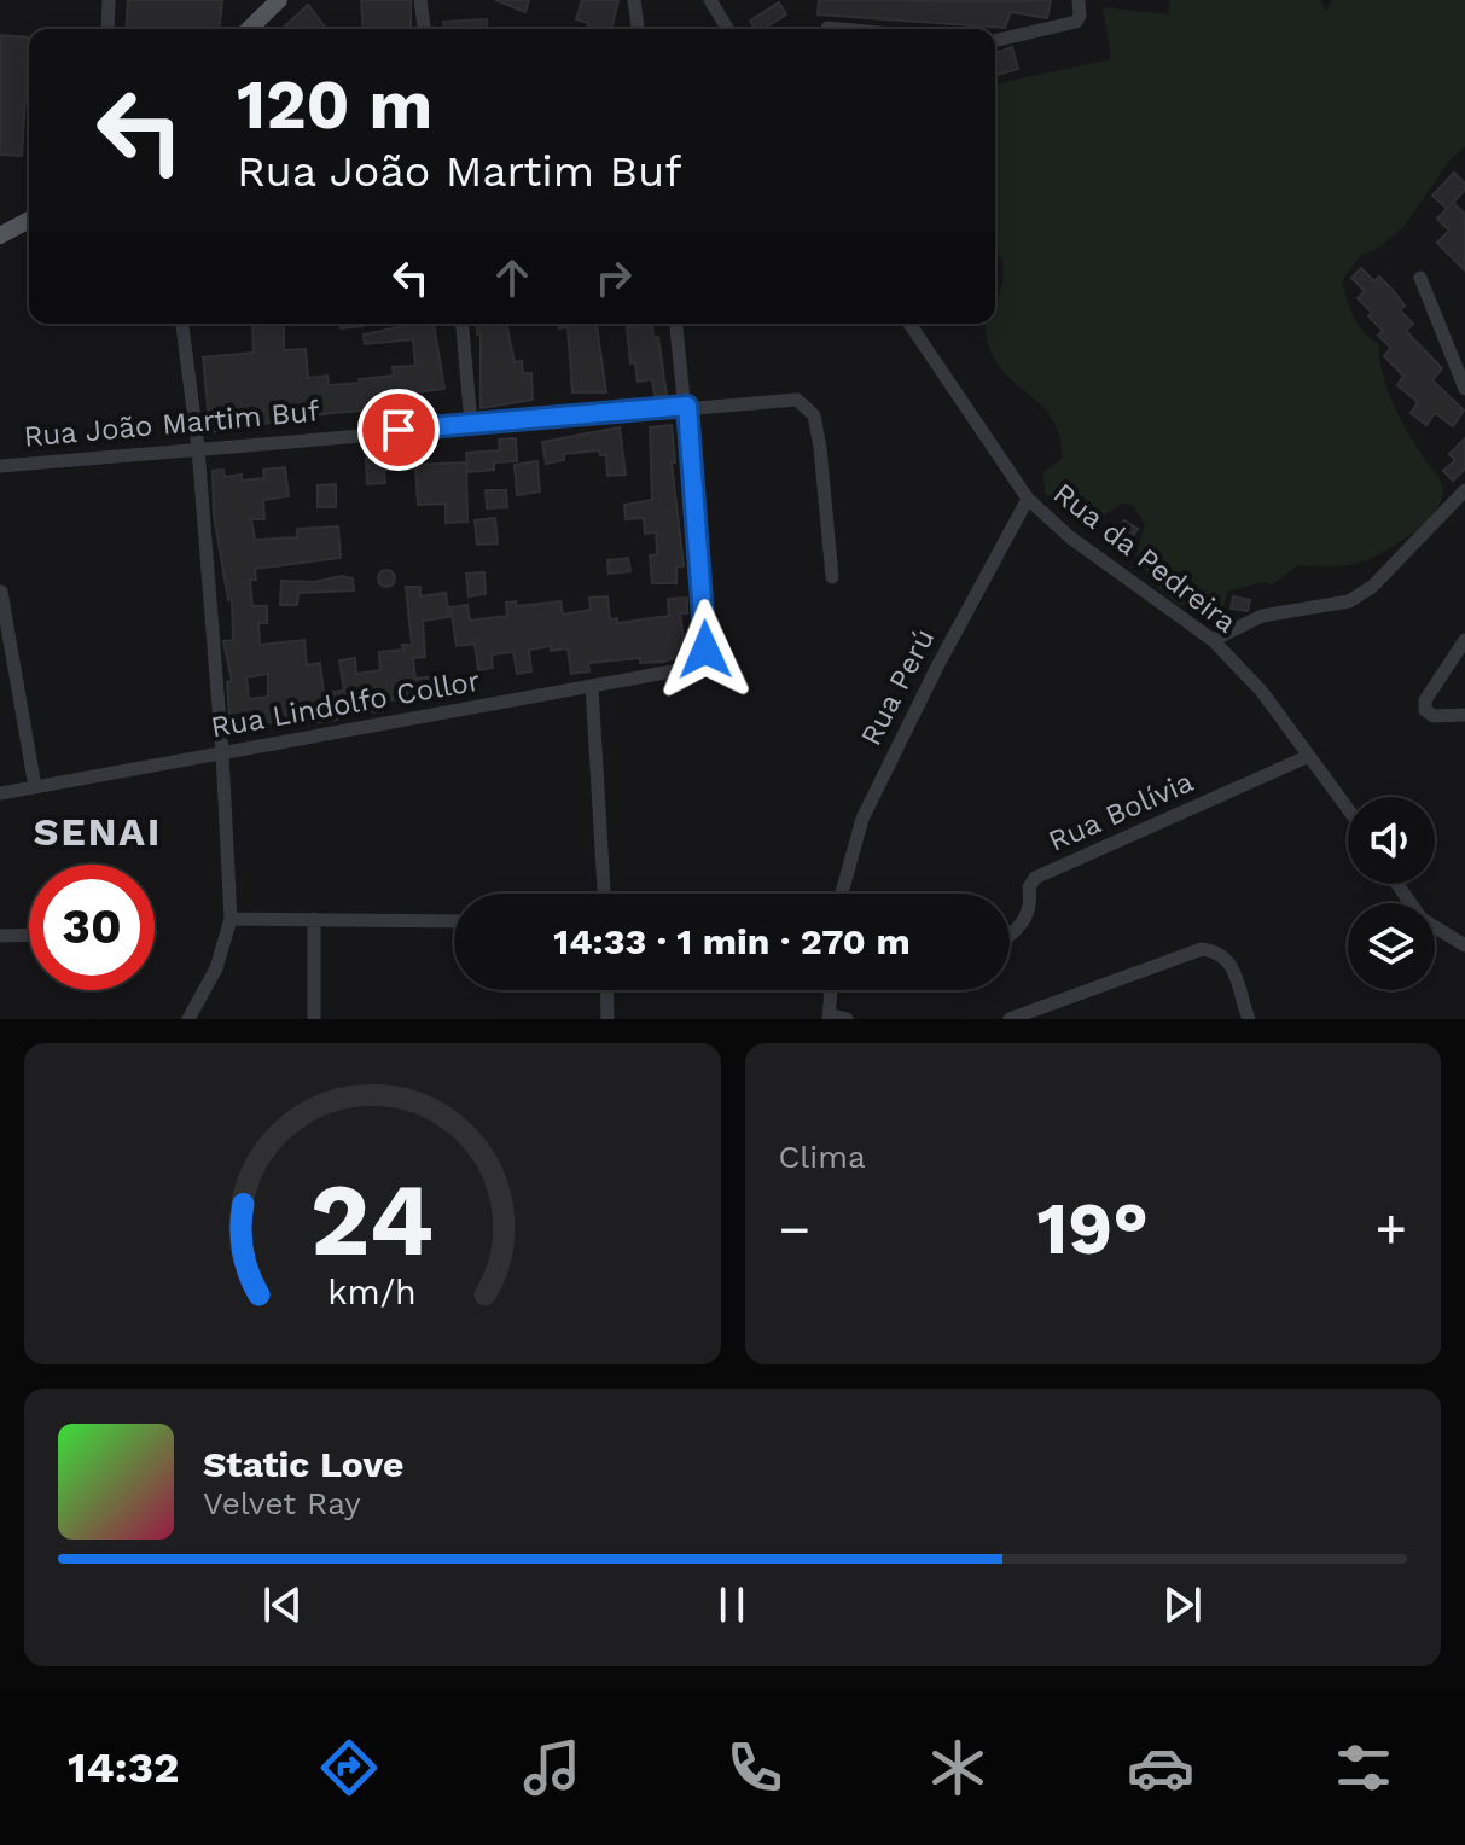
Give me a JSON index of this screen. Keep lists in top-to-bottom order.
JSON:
{
  "streets": {
    "street": [
      "Rua João Martim Buf",
      "Rua da Pedreira",
      "Rua Perú",
      "Rua Lindolfo Collor",
      "Rua Bolívia"
    ]
  },
  "crossings": [
    ["Rua João Martim Buf", "Rua Lindolfo Collor"],
    ["Rua da Pedreira", "Rua Perú"],
    ["Rua da Pedreira", "Rua Bolívia"]
  ],
  "districts": ["SENAI"],
  "page": {
    "turn": ["120 m", "Rua João Martim Buf"],
    "limit": "30",
    "trip": "14:33 · 1 min · 270 m",
    "tile": "Clima",
    "heat": ["−", "19°", "+"],
    "song": ["Static Love", "Velvet Ray"],
    "tabs": "14:32",
    "gauge": ["24", "km/h"]
  }
}
